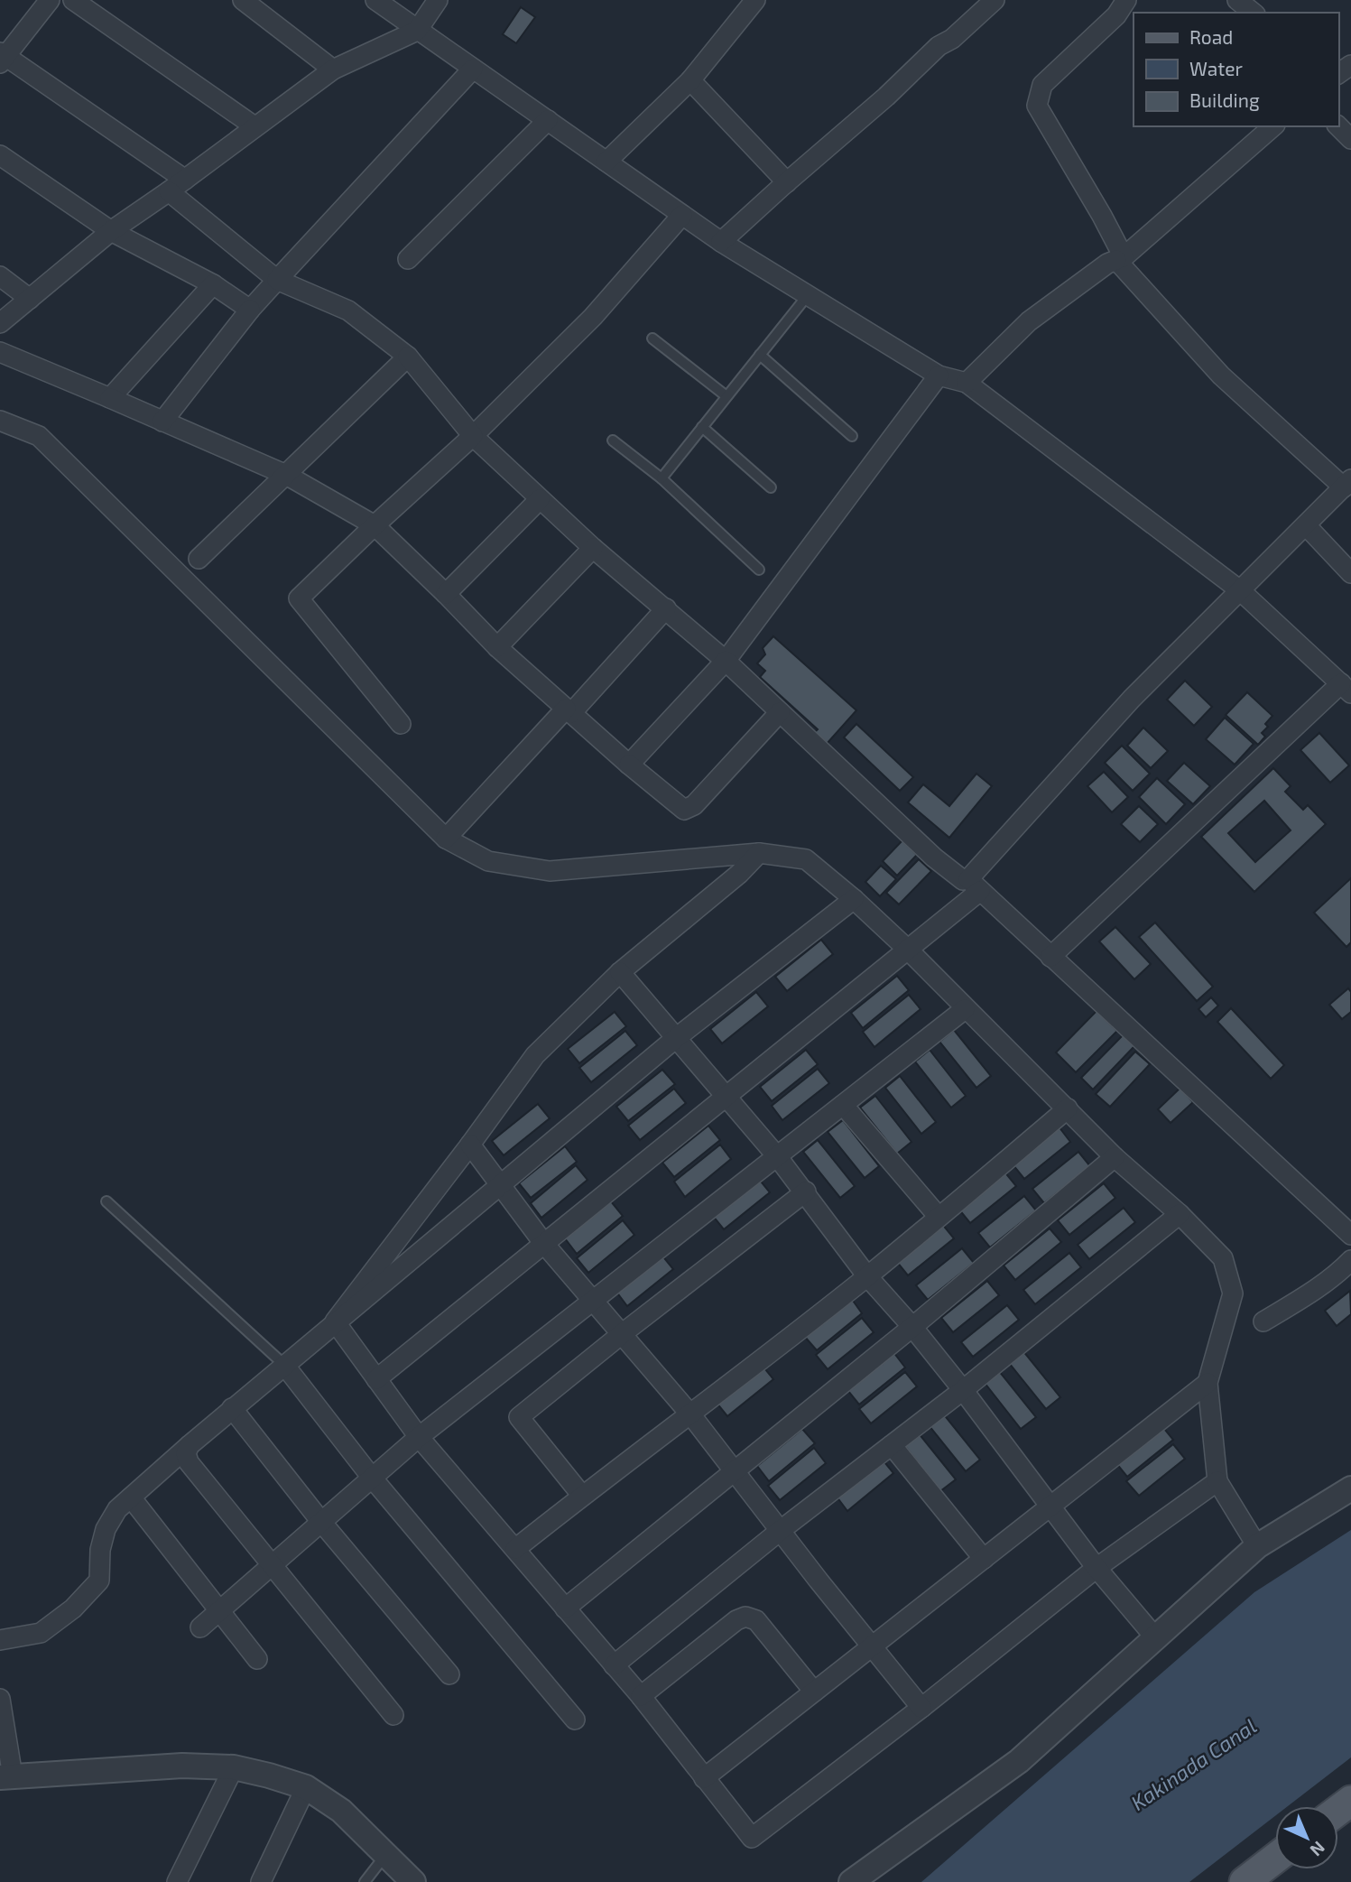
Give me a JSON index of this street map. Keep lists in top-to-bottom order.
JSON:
{
  "water": ["Kakinada Canal"],
  "legend": ["Road", "Water", "Building"],
  "north": "bottom right"
}
